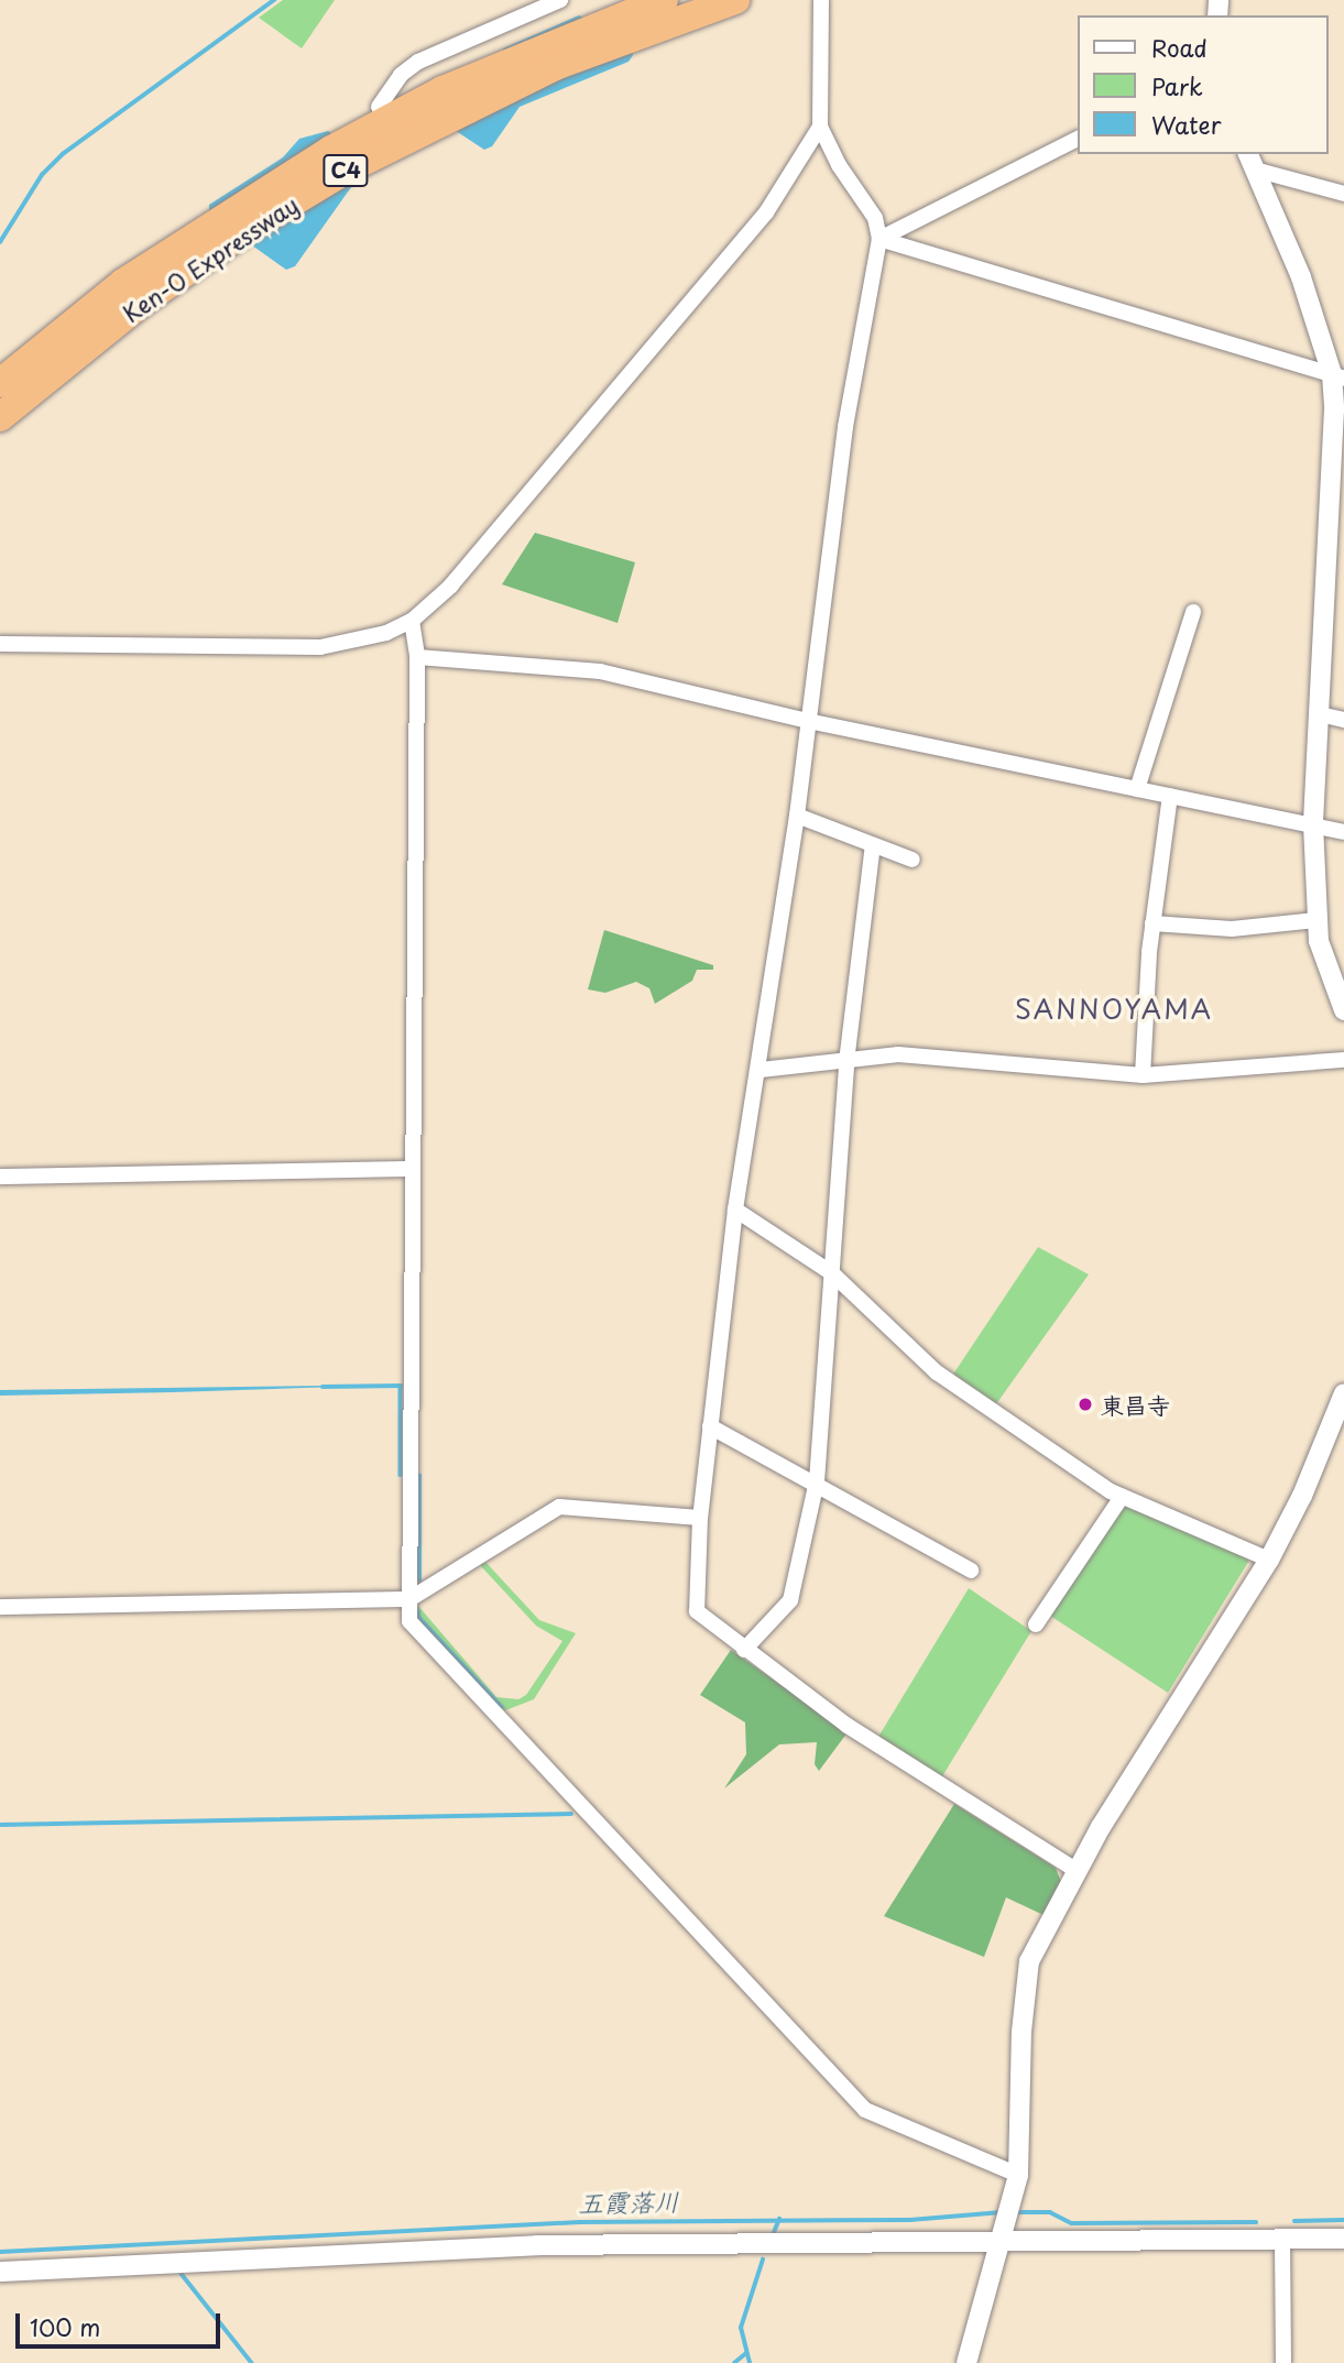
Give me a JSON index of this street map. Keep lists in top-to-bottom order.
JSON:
{
  "streets": {
    "highway": ["C4", "Ken-O Expressway"]
  },
  "districts": ["SANNOYAMA"],
  "water": ["五霞落川"],
  "places": ["東昌寺"],
  "legend": ["Road", "Park", "Water"],
  "scale_bar": "100 m"
}
